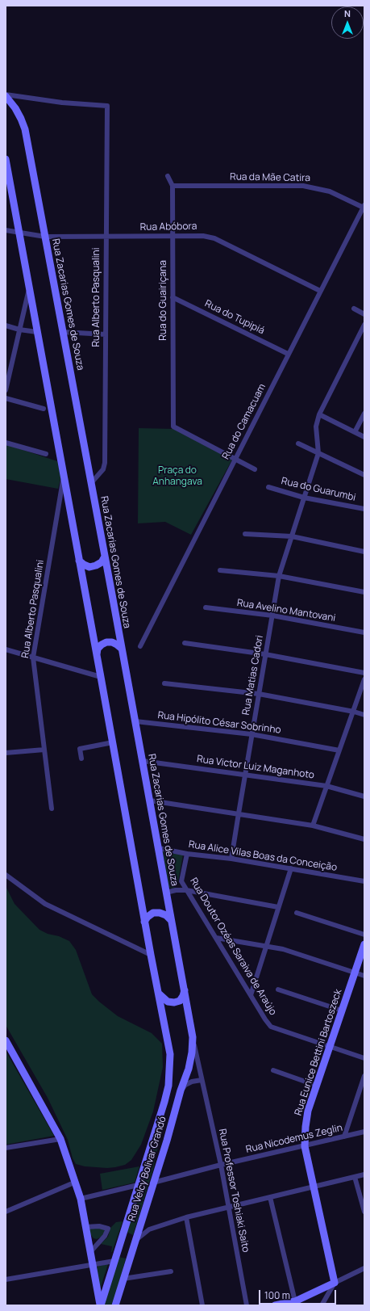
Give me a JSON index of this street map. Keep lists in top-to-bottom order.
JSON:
{
  "streets": {
    "main road": ["Rua Zacarias Gomes de Souza", "Rua Eunice Bettini Bartoszeck", "Rua Velcy Bolivar Grandó"],
    "street": [
      "Rua da Mãe Catira",
      "Rua Abóbora",
      "Rua Alberto Pasqualini",
      "Rua do Guairiçana",
      "Rua do Tupipiá",
      "Rua do Camacuam",
      "Rua do Guarumbi",
      "Rua Avelino Mantovani",
      "Rua Matias Cadori",
      "Rua Hipólito César Sobrinho",
      "Rua Victor Luiz Maganhoto",
      "Rua Alice Vilas Boas da Conceição",
      "Rua Doutor Ozéas Saraiva de Araújo",
      "Rua Nicodemus Zeglin",
      "Rua Professor Toshiaki Saito"
    ]
  },
  "crossings": [
    ["Rua da Mãe Catira", "Rua do Guairiçana"],
    ["Rua da Mãe Catira", "Rua do Camacuam"],
    ["Rua Abóbora", "Rua Alberto Pasqualini"],
    ["Rua Abóbora", "Rua do Guairiçana"],
    ["Rua Abóbora", "Rua Zacarias Gomes de Souza"],
    ["Rua Abóbora", "Rua do Camacuam"],
    ["Rua Alberto Pasqualini", "Rua Zacarias Gomes de Souza"],
    ["Rua do Guairiçana", "Rua do Tupipiá"],
    ["Rua do Guairiçana", "Rua do Camacuam"],
    ["Rua Zacarias Gomes de Souza", "Rua Hipólito César Sobrinho"],
    ["Rua Zacarias Gomes de Souza", "Rua Victor Luiz Maganhoto"],
    ["Rua Zacarias Gomes de Souza", "Rua Alice Vilas Boas da Conceição"],
    ["Rua Zacarias Gomes de Souza", "Rua Velcy Bolivar Grandó"],
    ["Rua Zacarias Gomes de Souza", "Rua Professor Toshiaki Saito"],
    ["Rua do Tupipiá", "Rua do Camacuam"],
    ["Rua do Guarumbi", "Rua Matias Cadori"],
    ["Rua Avelino Mantovani", "Rua Matias Cadori"],
    ["Rua Matias Cadori", "Rua Hipólito César Sobrinho"],
    ["Rua Matias Cadori", "Rua Victor Luiz Maganhoto"],
    ["Rua Matias Cadori", "Rua Alice Vilas Boas da Conceição"],
    ["Rua Alice Vilas Boas da Conceição", "Rua Doutor Ozéas Saraiva de Araújo"],
    ["Rua Doutor Ozéas Saraiva de Araújo", "Rua Eunice Bettini Bartoszeck"],
    ["Rua Eunice Bettini Bartoszeck", "Rua Nicodemus Zeglin"],
    ["Rua Nicodemus Zeglin", "Rua Velcy Bolivar Grandó"],
    ["Rua Nicodemus Zeglin", "Rua Professor Toshiaki Saito"],
    ["Rua Velcy Bolivar Grandó", "Rua Professor Toshiaki Saito"]
  ],
  "parks": ["Praça do Anhangava"],
  "scale_bar": "100 m",
  "north": "top"
}
